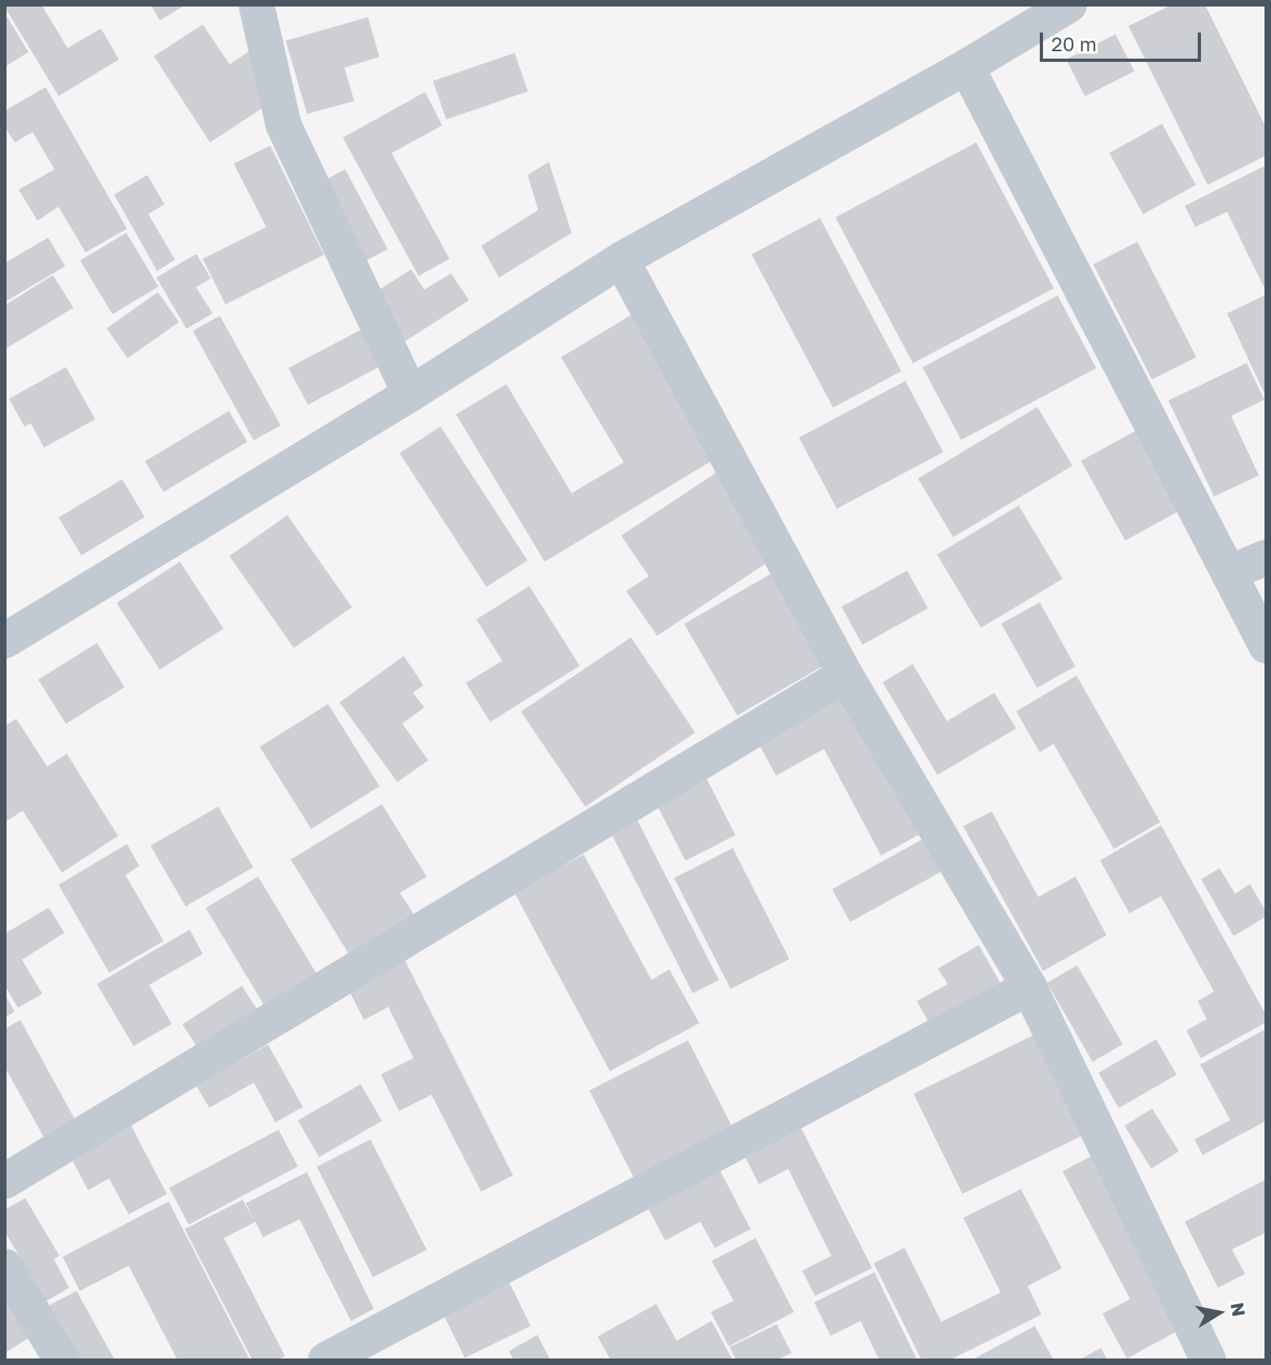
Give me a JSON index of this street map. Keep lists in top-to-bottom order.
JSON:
{
  "scale_bar": "20 m",
  "north": "right"
}
